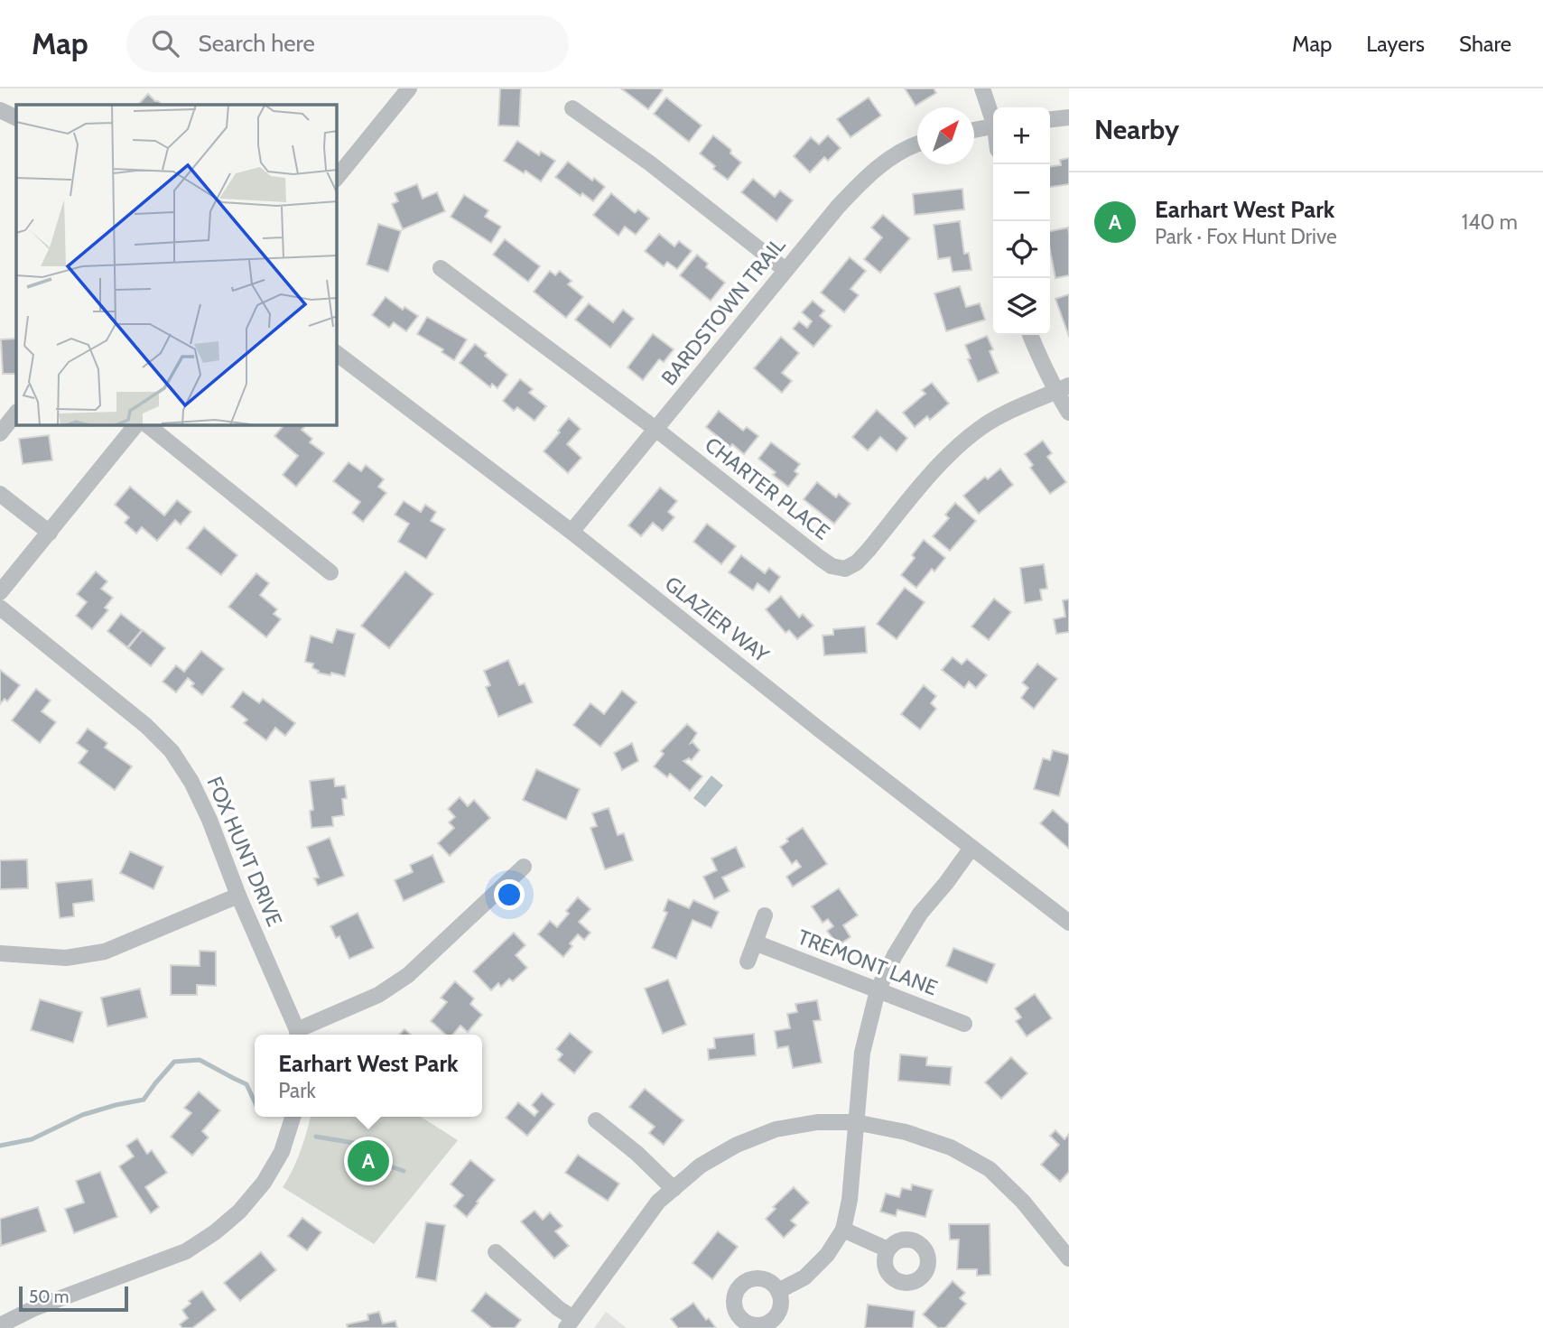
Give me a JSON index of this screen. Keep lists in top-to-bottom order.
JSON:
{
  "streets": {
    "street": [
      "BARDSTOWN TRAIL",
      "CHARTER PLACE",
      "GLAZIER WAY",
      "FOX HUNT DRIVE",
      "TREMONT LANE"
    ]
  },
  "crossings": [
    ["BARDSTOWN TRAIL", "CHARTER PLACE"],
    ["BARDSTOWN TRAIL", "GLAZIER WAY"]
  ],
  "scale_bar": "50 m",
  "north": "top right",
  "page": {
    "header": "Map",
    "search": "Search here",
    "nav": ["Map", "Layers", "Share"],
    "heading": "Nearby",
    "map_buttons": ["+", "−"],
    "list": [
      {
        "mark": "A",
        "name": "Earhart West Park",
        "note": "Park · Fox Hunt Drive",
        "value": "140 m"
      }
    ],
    "popup": ["Earhart West Park", "Park"],
    "pins": "A",
    "scale": "50 m"
  }
}
